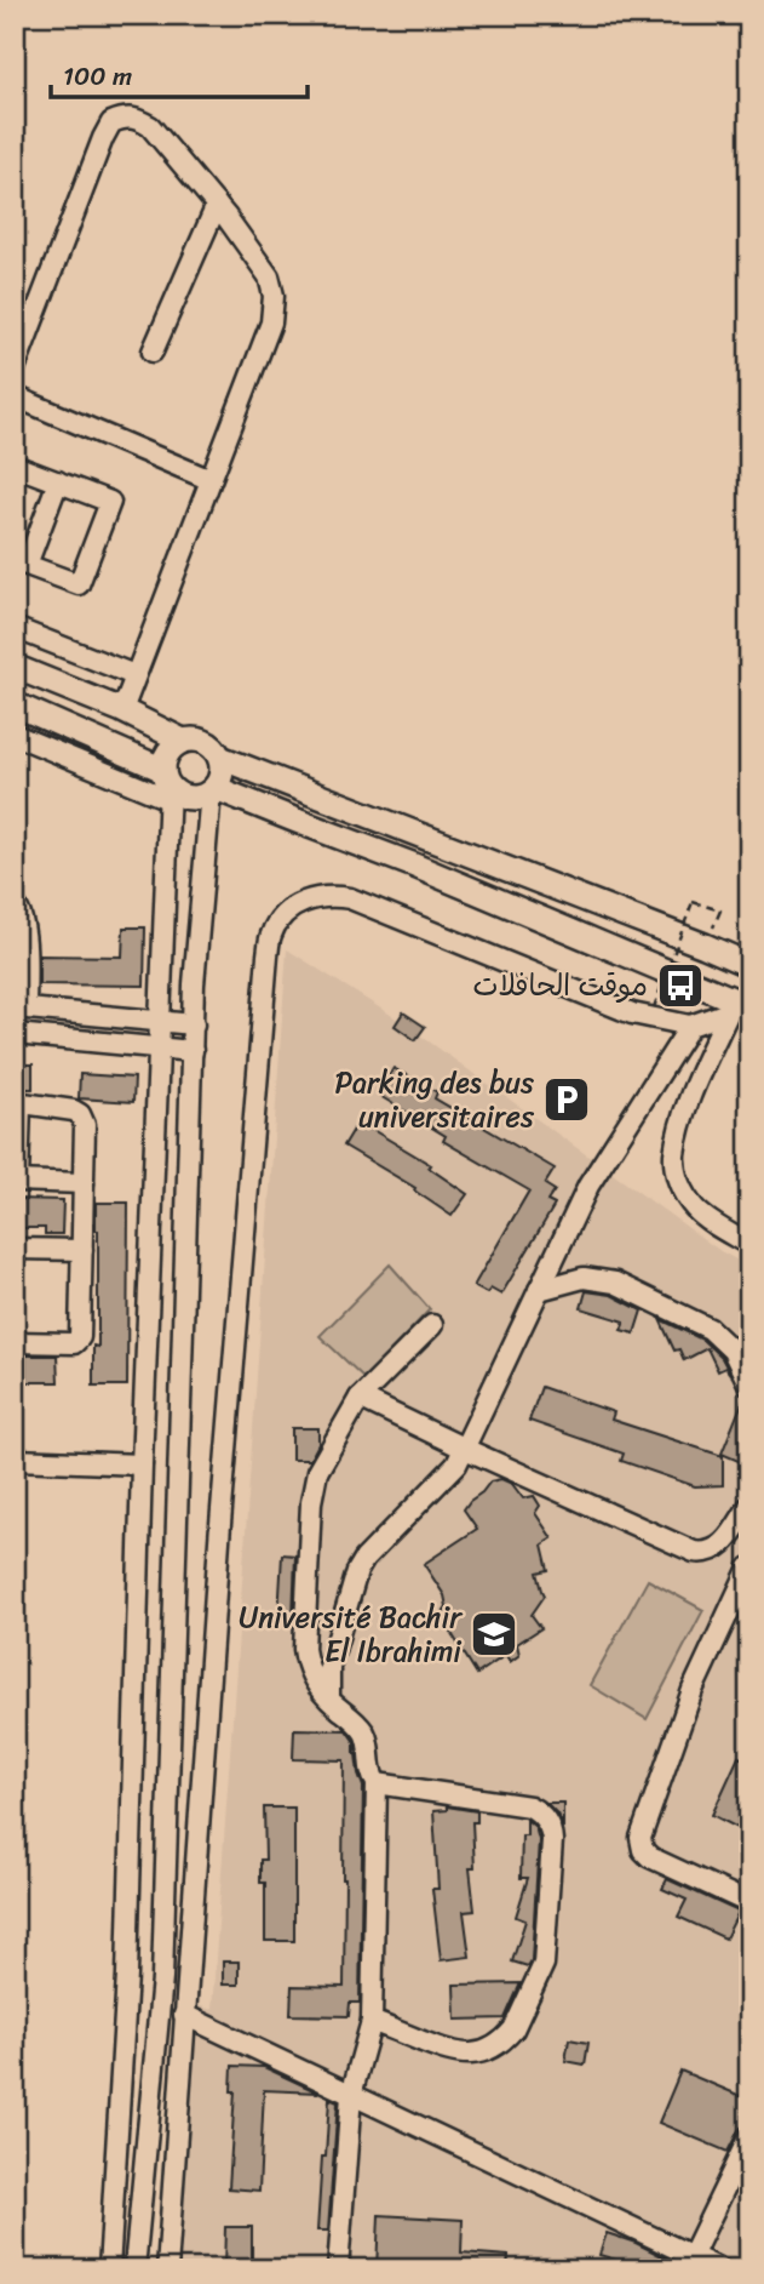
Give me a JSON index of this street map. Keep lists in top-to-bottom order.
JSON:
{
  "places": {
    "bus stop": ["موقت الحافلات"],
    "parking": ["Parking des bus universitaires"],
    "school or university": ["Université Bachir El Ibrahimi"]
  },
  "scale_bar": "100 m"
}
